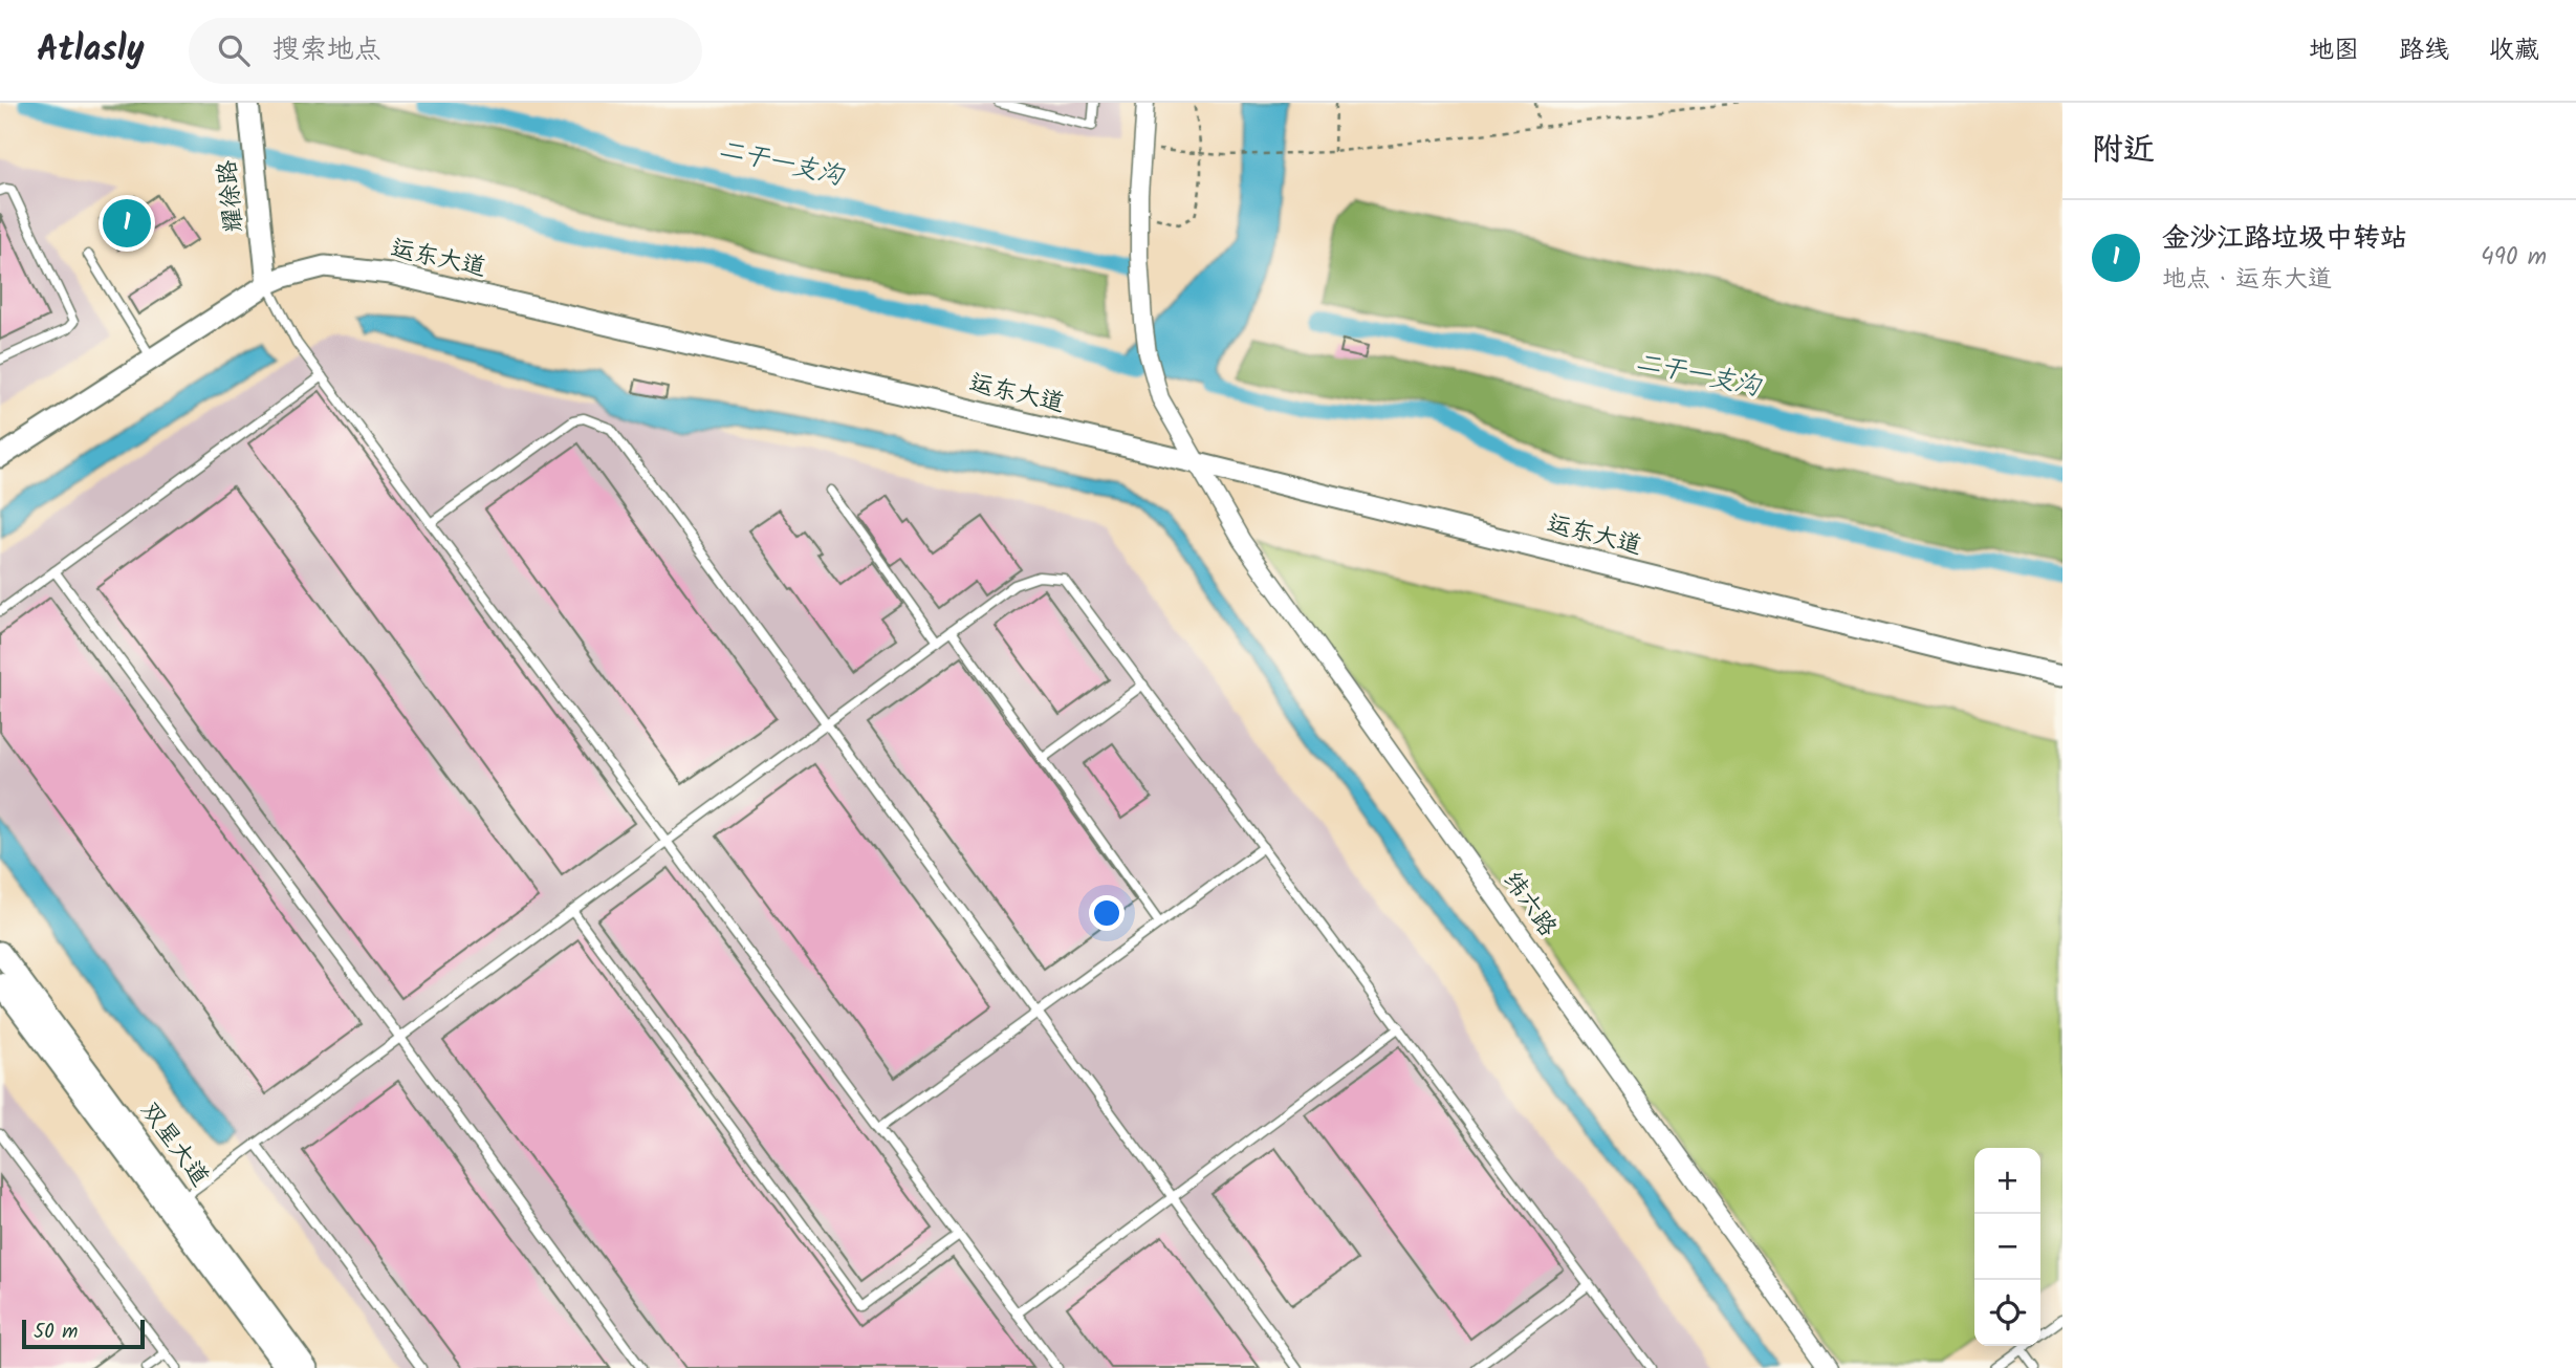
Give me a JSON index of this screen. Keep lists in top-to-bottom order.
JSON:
{
  "streets": {
    "street": [
      "耀徐路",
      "运东大道",
      "纬六路",
      "双星大道"
    ]
  },
  "crossings": [
    ["耀徐路", "运东大道"],
    ["运东大道", "纬六路"]
  ],
  "water": ["二干一支沟"],
  "scale_bar": "50 m",
  "page": {
    "header": "Atlasly",
    "search": "搜索地点",
    "nav": ["地图", "路线", "收藏"],
    "heading": "附近",
    "pins": "1",
    "list": [
      {
        "mark": "1",
        "name": "金沙江路垃圾中转站",
        "note": "地点 · 运东大道",
        "value": "490 m"
      }
    ],
    "map_buttons": ["+", "−"],
    "scale": "50 m"
  }
}
